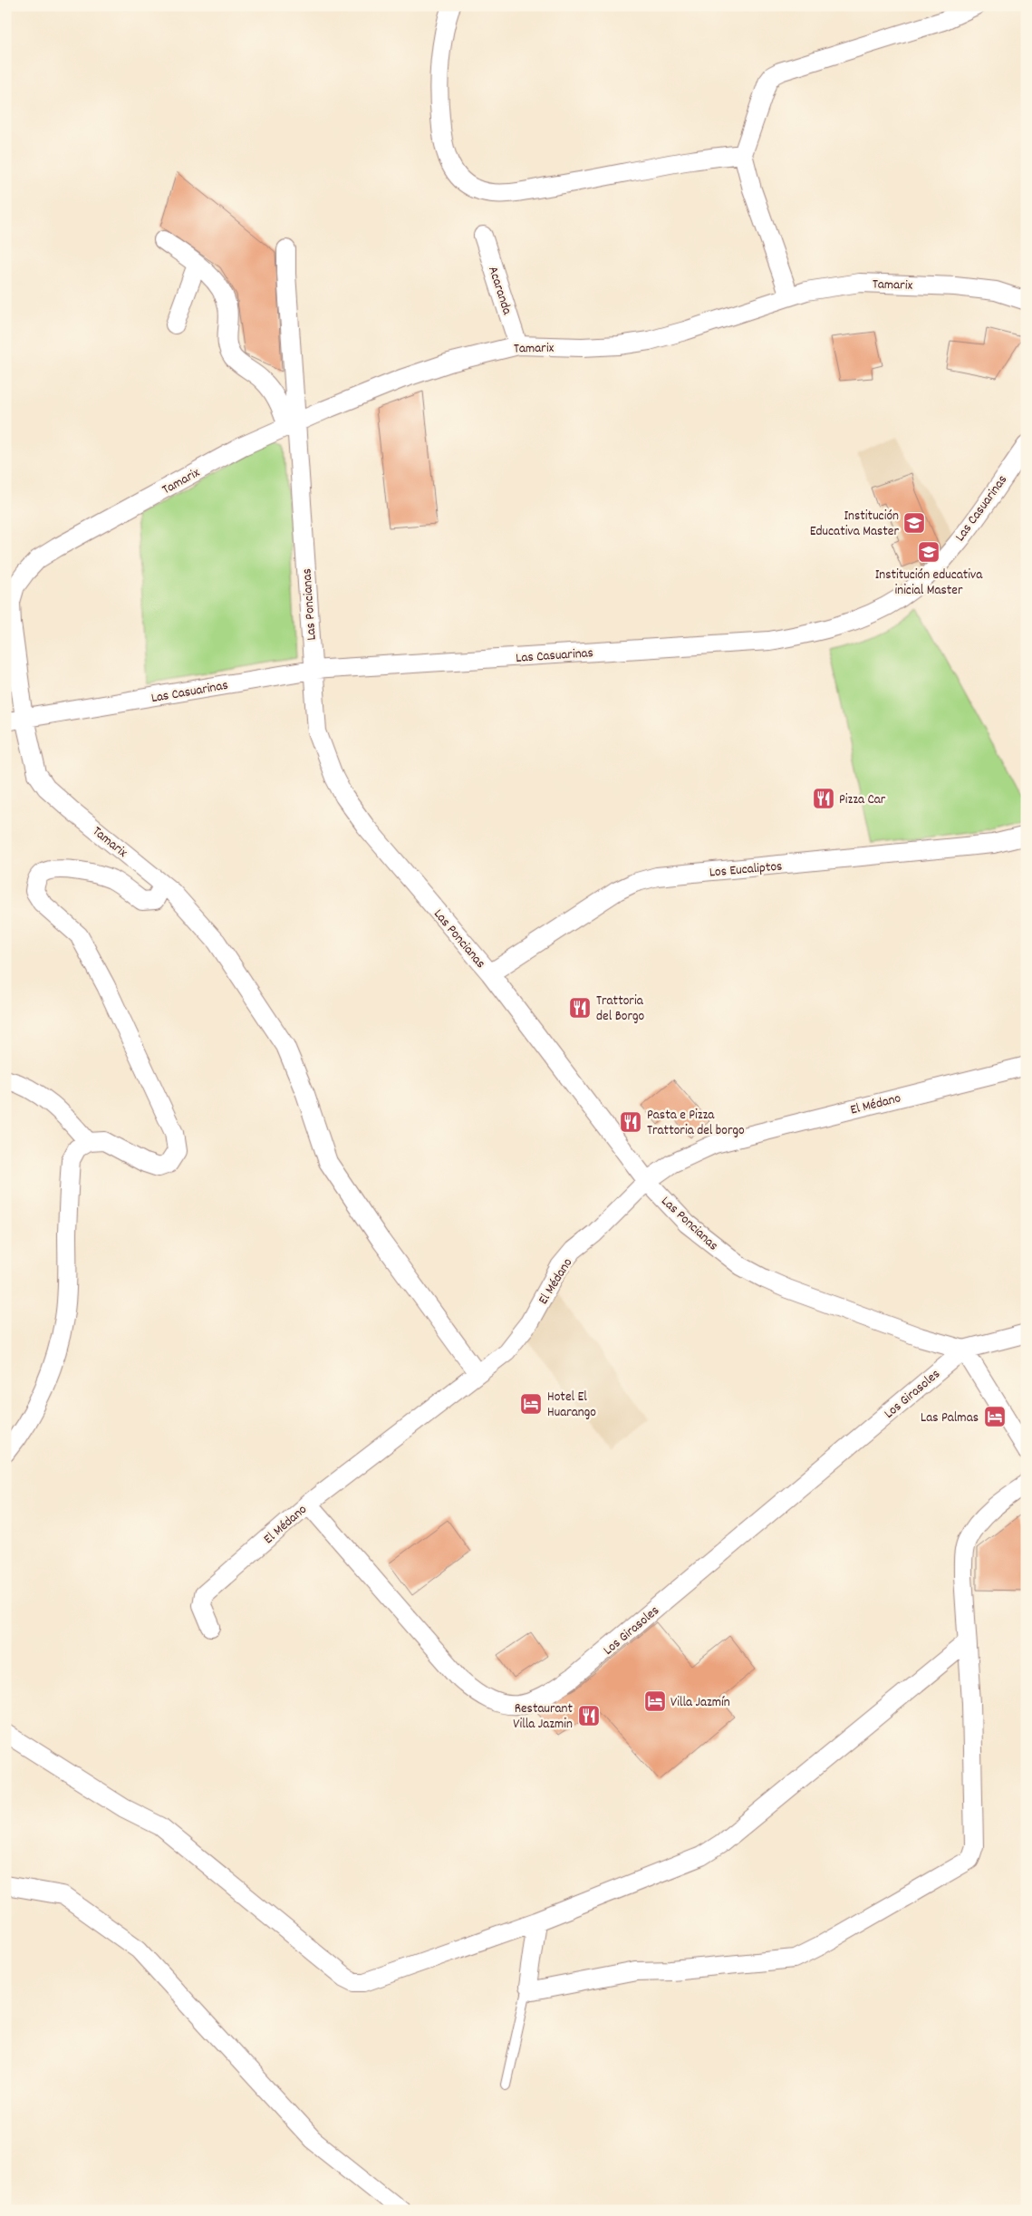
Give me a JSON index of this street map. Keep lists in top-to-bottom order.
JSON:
{
  "streets": {
    "street": [
      "Tamarix",
      "Acaranda",
      "Las Casuarinas",
      "Las Poncianas",
      "Los Eucaliptos",
      "El Médano",
      "Los Girasoles"
    ]
  },
  "crossings": [
    ["Tamarix", "Acaranda"],
    ["Tamarix", "Las Casuarinas"],
    ["Tamarix", "Las Poncianas"],
    ["Tamarix", "El Médano"],
    ["Las Casuarinas", "Las Poncianas"],
    ["Las Poncianas", "Los Eucaliptos"],
    ["Las Poncianas", "El Médano"],
    ["Las Poncianas", "Los Girasoles"],
    ["El Médano", "Los Girasoles"]
  ],
  "places": {
    "school or university": ["Institución Educativa Master", "Institución educativa inicial Master"],
    "restaurant": [
      "Pizza Car",
      "Trattoria del Borgo",
      "Pasta e Pizza Trattoria del borgo",
      "Restaurant Villa Jazmin"
    ],
    "hotel": ["Hotel El Huarango", "Las Palmas", "Villa Jazmín"]
  }
}
